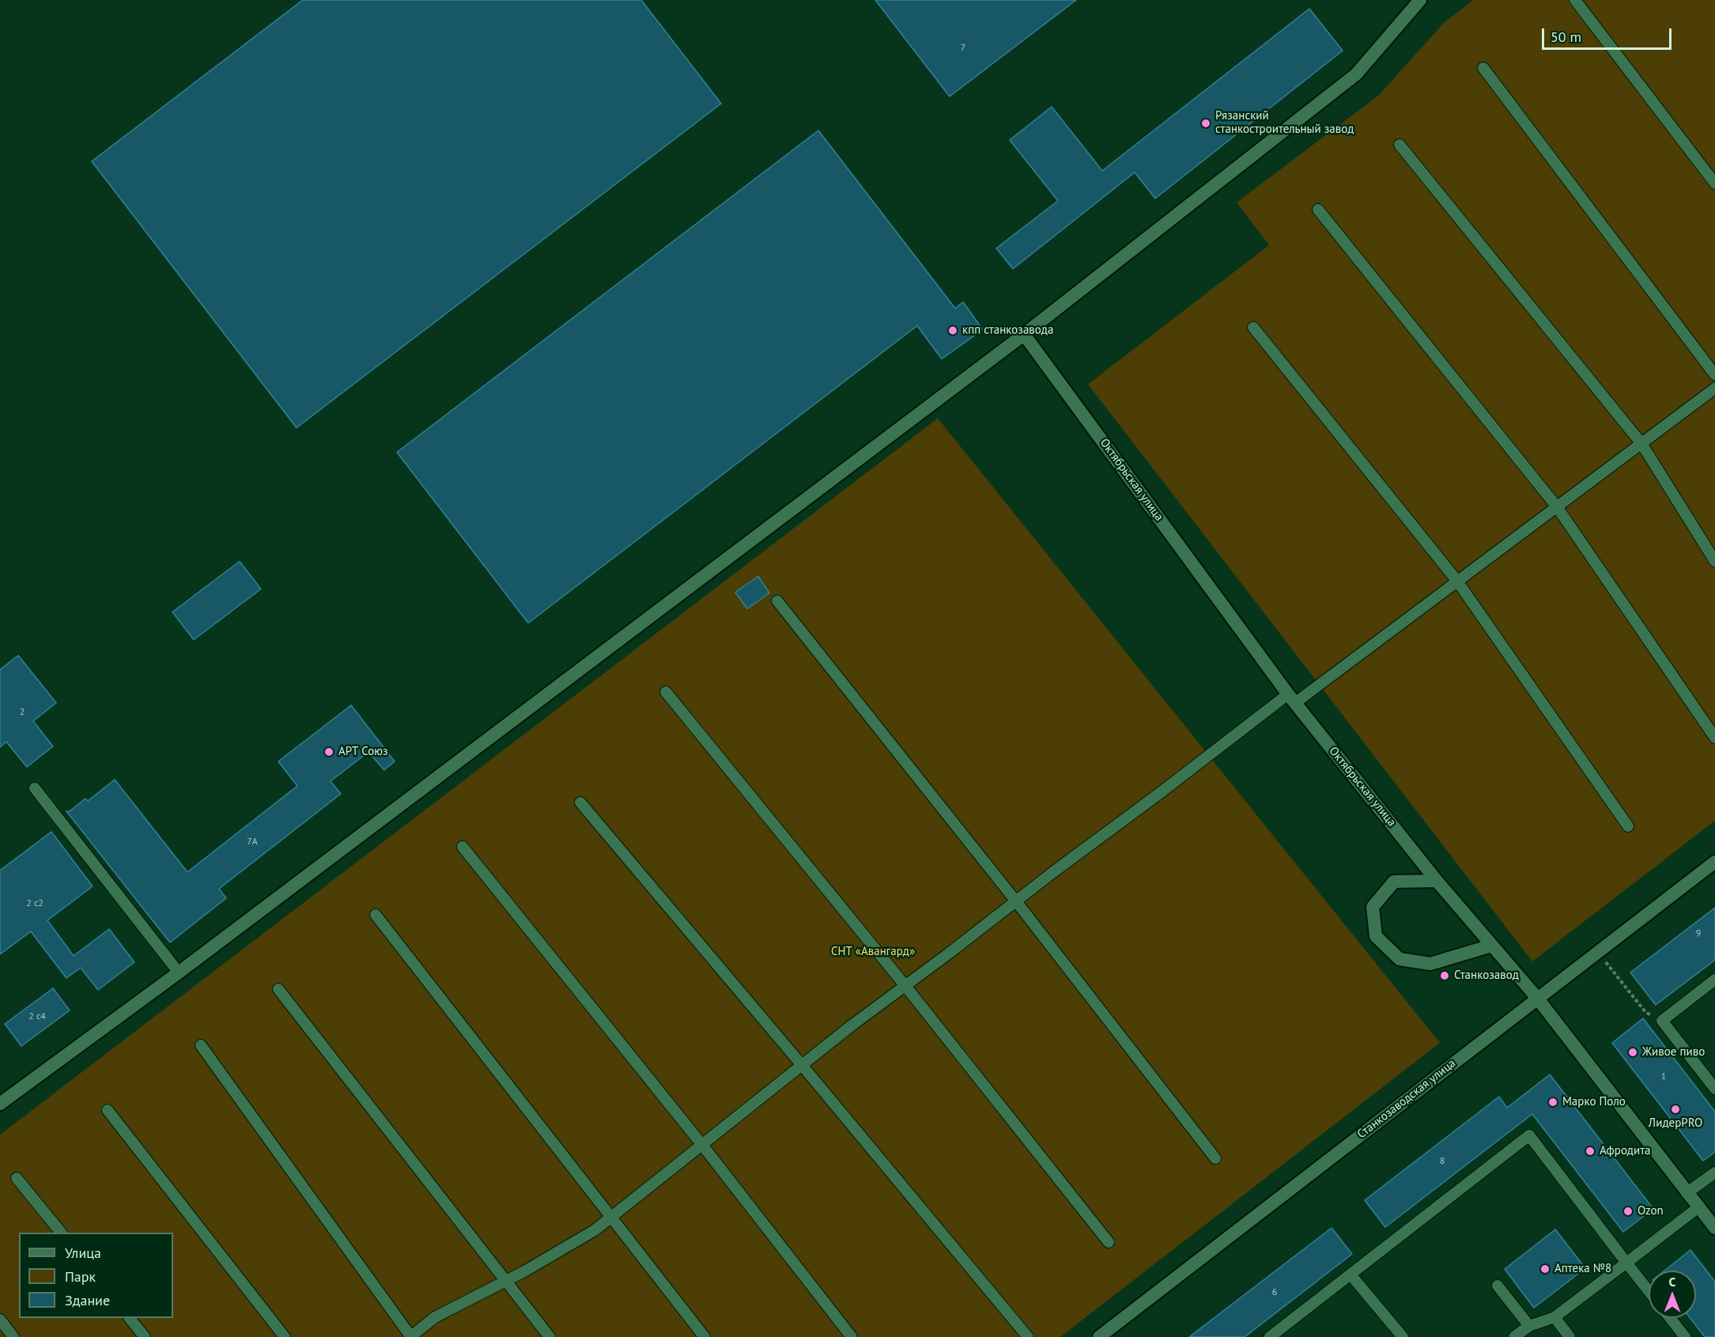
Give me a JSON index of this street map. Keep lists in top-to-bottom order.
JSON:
{
  "streets": {
    "street": ["Октябрьская улица", "Станкозаводская улица"]
  },
  "crossings": [
    ["Октябрьская улица", "Станкозаводская улица"]
  ],
  "parks": ["СНТ «Авангард»"],
  "places": [
    "Рязанский станкостроительный завод",
    "кпп станкозавода",
    "АРТ Союз",
    "Станкозавод",
    "Живое пиво",
    "Марко Поло",
    "ЛидерPRO",
    "Афродита",
    "Ozon",
    "Аптека №8"
  ],
  "house_numbers": [
    "7",
    "2",
    "7А",
    "2 с2",
    "9",
    "2 с4",
    "1",
    "8",
    "6"
  ],
  "legend": ["Улица", "Парк", "Здание"],
  "scale_bar": "50 m",
  "north": "top"
}
